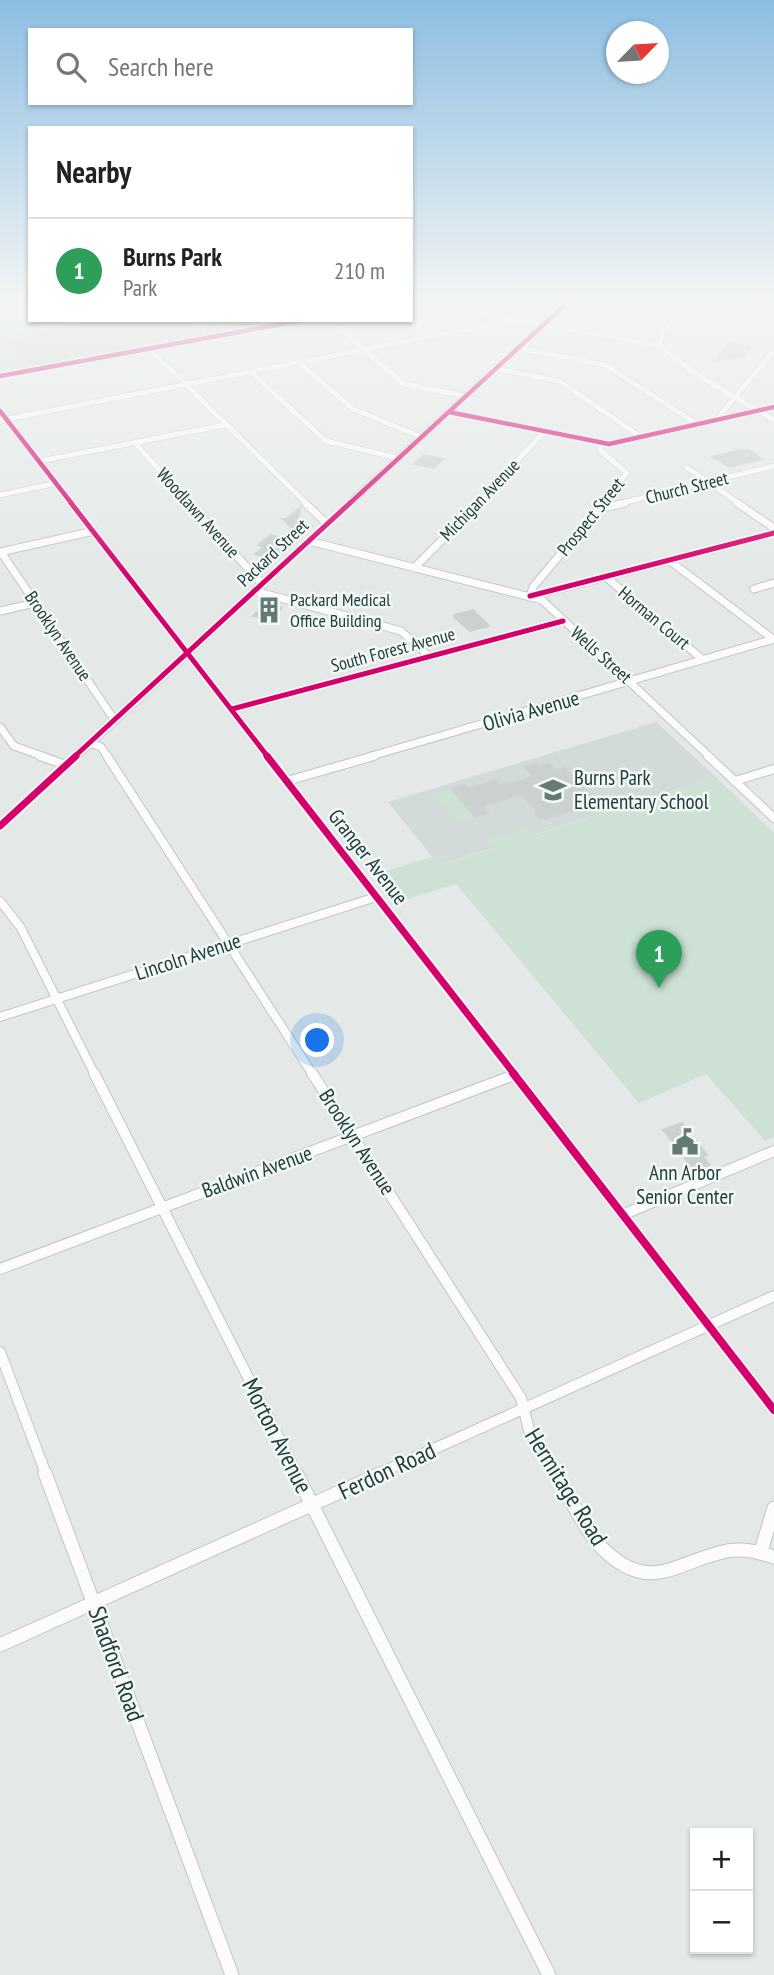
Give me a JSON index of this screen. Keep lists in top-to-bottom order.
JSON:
{
  "streets": {
    "main road": ["Packard Street"],
    "street": [
      "Church Street",
      "Michigan Avenue",
      "Woodlawn Avenue",
      "Prospect Street",
      "Horman Court",
      "Brooklyn Avenue",
      "South Forest Avenue",
      "Wells Street",
      "Olivia Avenue",
      "Granger Avenue",
      "Lincoln Avenue",
      "Baldwin Avenue",
      "Morton Avenue",
      "Ferdon Road",
      "Hermitage Road",
      "Shadford Road"
    ]
  },
  "crossings": [
    ["Church Street", "Prospect Street"],
    ["Michigan Avenue", "Wells Street"],
    ["Woodlawn Avenue", "Packard Street"],
    ["Prospect Street", "Wells Street"],
    ["Packard Street", "Brooklyn Avenue"],
    ["Packard Street", "Wells Street"],
    ["Packard Street", "Granger Avenue"],
    ["Horman Court", "Olivia Avenue"],
    ["Brooklyn Avenue", "Lincoln Avenue"],
    ["Brooklyn Avenue", "Baldwin Avenue"],
    ["Brooklyn Avenue", "Ferdon Road"],
    ["Brooklyn Avenue", "Hermitage Road"],
    ["South Forest Avenue", "Wells Street"],
    ["South Forest Avenue", "Granger Avenue"],
    ["Wells Street", "Olivia Avenue"],
    ["Olivia Avenue", "Granger Avenue"],
    ["Granger Avenue", "Lincoln Avenue"],
    ["Granger Avenue", "Baldwin Avenue"],
    ["Granger Avenue", "Ferdon Road"],
    ["Lincoln Avenue", "Morton Avenue"],
    ["Baldwin Avenue", "Morton Avenue"],
    ["Morton Avenue", "Ferdon Road"],
    ["Ferdon Road", "Hermitage Road"],
    ["Ferdon Road", "Shadford Road"]
  ],
  "places": {
    "building": ["Packard Medical Office Building"],
    "school or university": ["Burns Park Elementary School"],
    "public building": ["Ann Arbor Senior Center"]
  },
  "north": "top right",
  "page": {
    "search": "Search here",
    "heading": "Nearby",
    "list": [
      {
        "mark": "1",
        "name": "Burns Park",
        "note": "Park",
        "value": "210 m"
      }
    ],
    "pins": "1",
    "map_buttons": ["+", "−"]
  }
}
